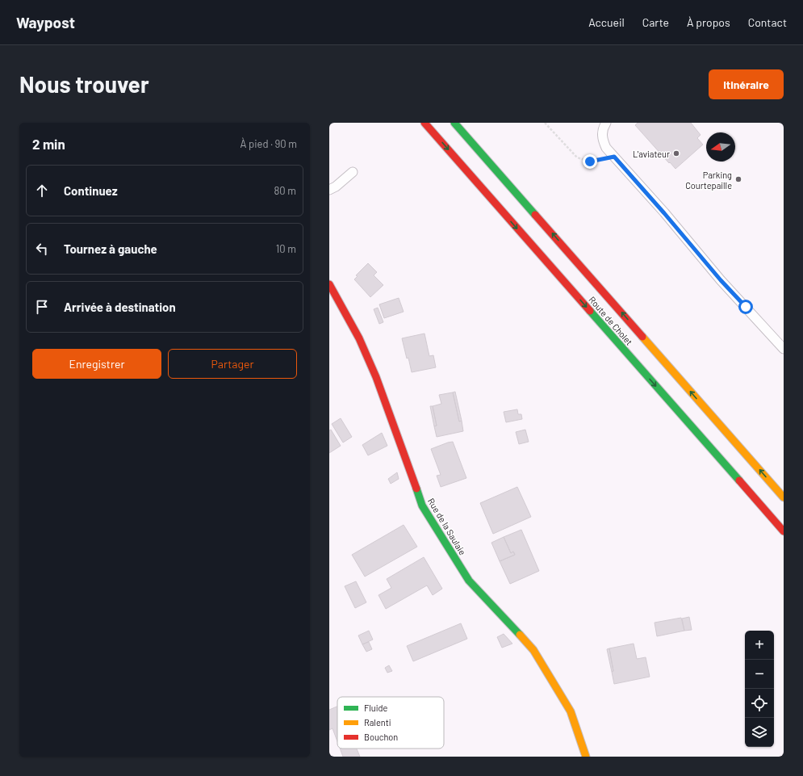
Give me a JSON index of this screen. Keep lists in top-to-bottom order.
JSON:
{
  "streets": {
    "main road": ["Route de Cholet", "Rue de la Saulaie"]
  },
  "places": ["L'aviateur", "Parking Courtepaille"],
  "legend": ["Fluide", "Ralenti", "Bouchon"],
  "north": "left",
  "page": {
    "header": "Waypost",
    "nav": [
      "Accueil",
      "Carte",
      "À propos",
      "Contact"
    ],
    "buttons": [
      "Itinéraire",
      ["Enregistrer", "Partager"]
    ],
    "title": "Nous trouver",
    "heading": ["2 min", "À pied · 90 m"],
    "list": [
      ["Continuez", "80 m"],
      ["Tournez à gauche", "10 m"],
      "Arrivée à destination"
    ],
    "map_buttons": ["+", "−"]
  }
}
